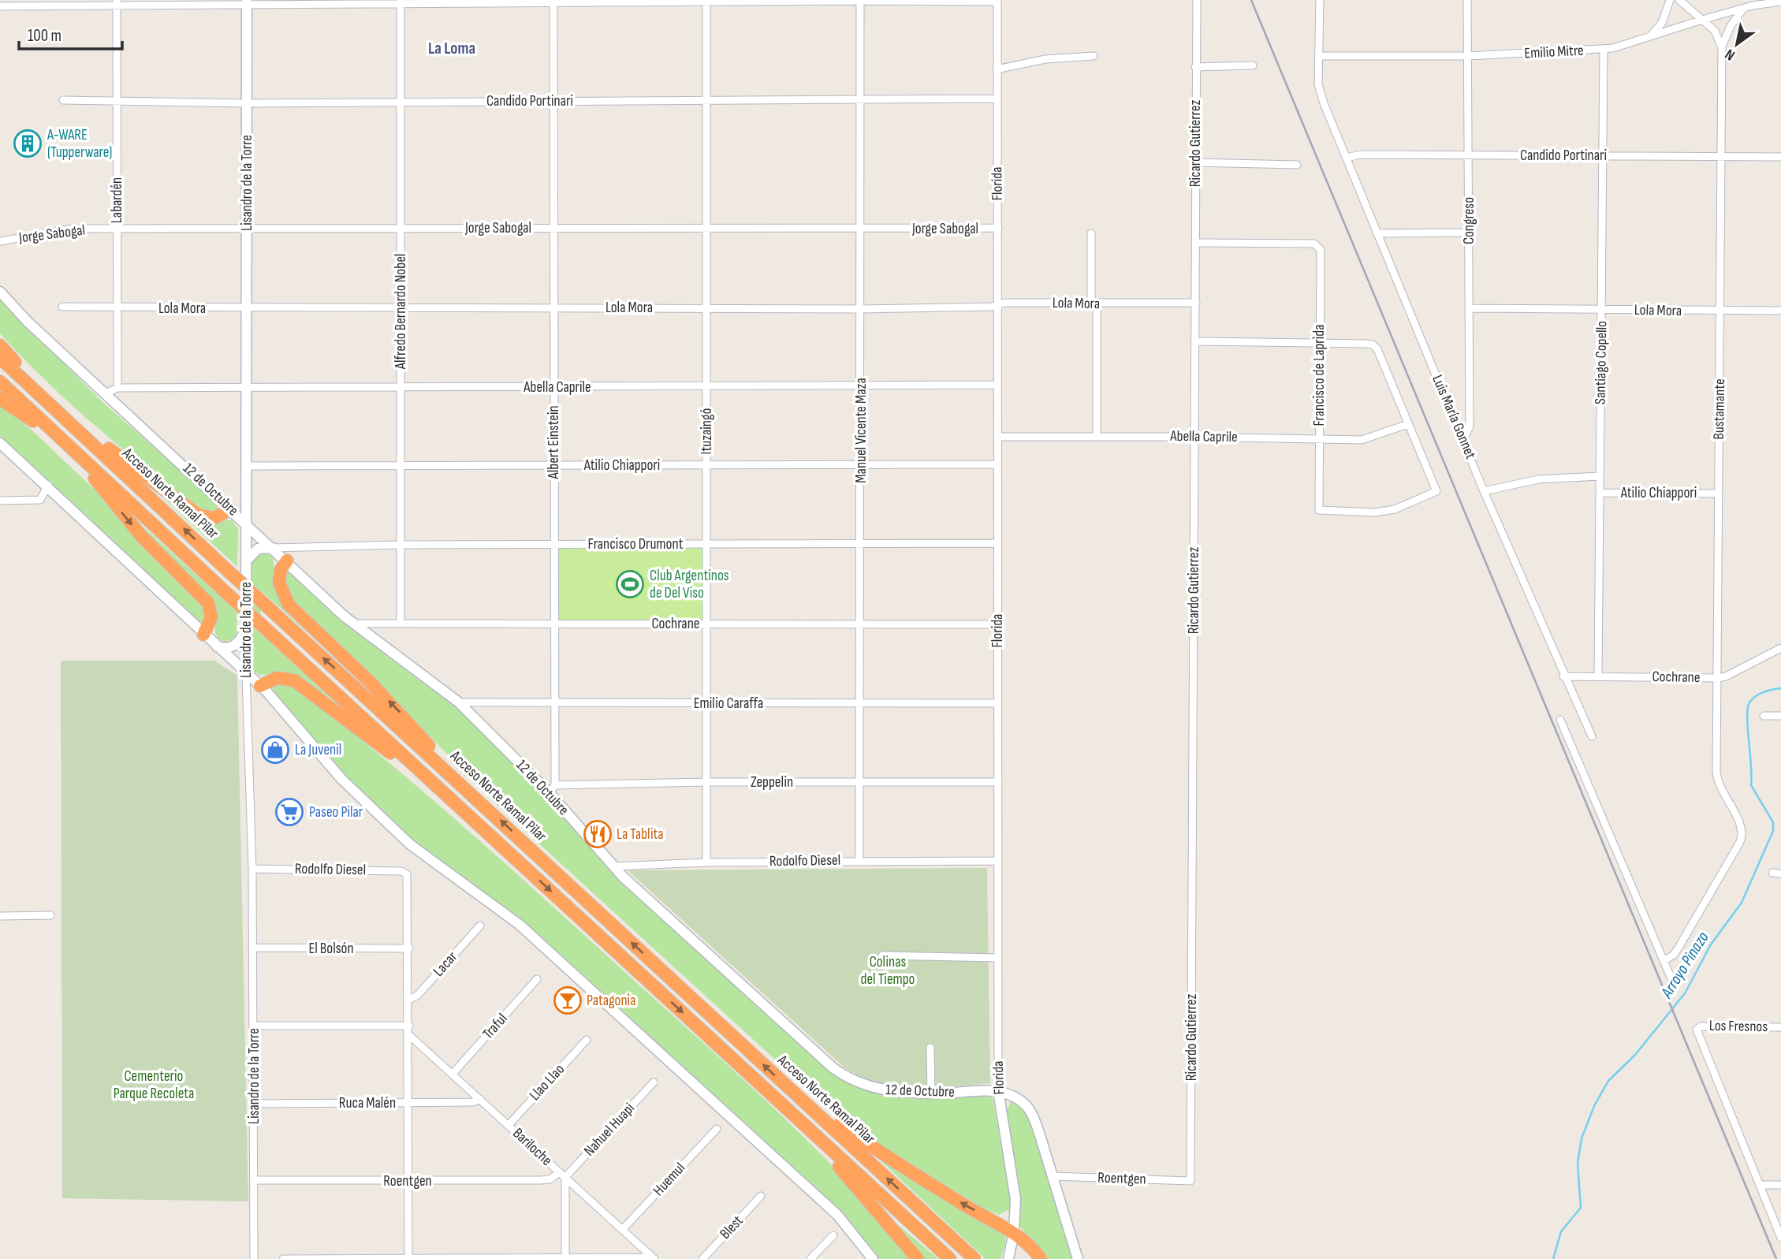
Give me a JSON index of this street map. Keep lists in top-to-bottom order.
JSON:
{
  "streets": {
    "highway": ["Acceso Norte Ramal Pilar"],
    "street": [
      "Emilio Mitre",
      "Candido Portinari",
      "Ricardo Gutierrez",
      "Lisandro de la Torre",
      "Florida",
      "Labardén",
      "Congreso",
      "Jorge Sabogal",
      "Lola Mora",
      "Alfredo Bernardo Nobel",
      "Santiago Copello",
      "Francisco de Laprida",
      "Abella Caprile",
      "Bustamante",
      "Luis María Gonnet",
      "Manuel Vicente Maza",
      "Ituzaingó",
      "Albert Einstein",
      "Atilio Chiappori",
      "12 de Octubre",
      "Francisco Drumont",
      "Cochrane",
      "Emilio Caraffa",
      "Zeppelin",
      "Rodolfo Diesel",
      "El Bolsón",
      "Lacar",
      "Traful",
      "Los Fresnos",
      "Llao Llao",
      "Ruca Malén",
      "Nahuel Huapi",
      "Bariloche",
      "Roentgen",
      "Huemul",
      "Blest"
    ]
  },
  "crossings": [
    ["Emilio Mitre", "Congreso"],
    ["Emilio Mitre", "Santiago Copello"],
    ["Emilio Mitre", "Luis María Gonnet"],
    ["Candido Portinari", "Lisandro de la Torre"],
    ["Candido Portinari", "Florida"],
    ["Candido Portinari", "Labardén"],
    ["Candido Portinari", "Congreso"],
    ["Candido Portinari", "Alfredo Bernardo Nobel"],
    ["Candido Portinari", "Santiago Copello"],
    ["Candido Portinari", "Bustamante"],
    ["Candido Portinari", "Luis María Gonnet"],
    ["Candido Portinari", "Manuel Vicente Maza"],
    ["Candido Portinari", "Ituzaingó"],
    ["Candido Portinari", "Albert Einstein"],
    ["Ricardo Gutierrez", "Lola Mora"],
    ["Ricardo Gutierrez", "Francisco de Laprida"],
    ["Ricardo Gutierrez", "Abella Caprile"],
    ["Ricardo Gutierrez", "Roentgen"],
    ["Lisandro de la Torre", "Jorge Sabogal"],
    ["Lisandro de la Torre", "Lola Mora"],
    ["Lisandro de la Torre", "Abella Caprile"],
    ["Lisandro de la Torre", "Atilio Chiappori"],
    ["Lisandro de la Torre", "12 de Octubre"],
    ["Lisandro de la Torre", "Rodolfo Diesel"],
    ["Lisandro de la Torre", "El Bolsón"],
    ["Lisandro de la Torre", "Ruca Malén"],
    ["Lisandro de la Torre", "Roentgen"],
    ["Florida", "Jorge Sabogal"],
    ["Florida", "Lola Mora"],
    ["Florida", "Abella Caprile"],
    ["Florida", "Atilio Chiappori"],
    ["Florida", "12 de Octubre"],
    ["Florida", "Francisco Drumont"],
    ["Florida", "Cochrane"],
    ["Florida", "Emilio Caraffa"],
    ["Florida", "Zeppelin"],
    ["Florida", "Rodolfo Diesel"],
    ["Labardén", "Jorge Sabogal"],
    ["Labardén", "Lola Mora"],
    ["Labardén", "Abella Caprile"],
    ["Congreso", "Lola Mora"],
    ["Congreso", "Luis María Gonnet"],
    ["Jorge Sabogal", "Alfredo Bernardo Nobel"],
    ["Jorge Sabogal", "Manuel Vicente Maza"],
    ["Jorge Sabogal", "Ituzaingó"],
    ["Jorge Sabogal", "Albert Einstein"],
    ["Lola Mora", "Alfredo Bernardo Nobel"],
    ["Lola Mora", "Santiago Copello"],
    ["Lola Mora", "Bustamante"],
    ["Lola Mora", "Manuel Vicente Maza"],
    ["Lola Mora", "Ituzaingó"],
    ["Lola Mora", "Albert Einstein"],
    ["Alfredo Bernardo Nobel", "Abella Caprile"],
    ["Alfredo Bernardo Nobel", "Atilio Chiappori"],
    ["Alfredo Bernardo Nobel", "Francisco Drumont"],
    ["Alfredo Bernardo Nobel", "Cochrane"],
    ["Santiago Copello", "Atilio Chiappori"],
    ["Santiago Copello", "Cochrane"],
    ["Francisco de Laprida", "Abella Caprile"],
    ["Abella Caprile", "Manuel Vicente Maza"],
    ["Abella Caprile", "Ituzaingó"],
    ["Abella Caprile", "Albert Einstein"],
    ["Bustamante", "Atilio Chiappori"],
    ["Bustamante", "Cochrane"],
    ["Luis María Gonnet", "Atilio Chiappori"],
    ["Luis María Gonnet", "Cochrane"],
    ["Manuel Vicente Maza", "Atilio Chiappori"],
    ["Manuel Vicente Maza", "Francisco Drumont"],
    ["Manuel Vicente Maza", "Cochrane"],
    ["Manuel Vicente Maza", "Emilio Caraffa"],
    ["Manuel Vicente Maza", "Zeppelin"],
    ["Manuel Vicente Maza", "Rodolfo Diesel"],
    ["Ituzaingó", "Atilio Chiappori"],
    ["Ituzaingó", "Francisco Drumont"],
    ["Ituzaingó", "Cochrane"],
    ["Ituzaingó", "Emilio Caraffa"],
    ["Ituzaingó", "Zeppelin"],
    ["Ituzaingó", "Rodolfo Diesel"],
    ["Albert Einstein", "Atilio Chiappori"],
    ["Albert Einstein", "12 de Octubre"],
    ["Albert Einstein", "Francisco Drumont"],
    ["Albert Einstein", "Cochrane"],
    ["Albert Einstein", "Emilio Caraffa"],
    ["Albert Einstein", "Zeppelin"],
    ["12 de Octubre", "Francisco Drumont"],
    ["12 de Octubre", "Cochrane"],
    ["12 de Octubre", "Emilio Caraffa"],
    ["12 de Octubre", "Zeppelin"],
    ["12 de Octubre", "Rodolfo Diesel"],
    ["Rodolfo Diesel", "El Bolsón"],
    ["Traful", "Bariloche"],
    ["Llao Llao", "Bariloche"],
    ["Ruca Malén", "Bariloche"],
    ["Nahuel Huapi", "Bariloche"],
    ["Nahuel Huapi", "Roentgen"],
    ["Bariloche", "Roentgen"],
    ["Bariloche", "Huemul"]
  ],
  "districts": ["La Loma"],
  "water": ["Arroyo Pinazo"],
  "parks": ["Colinas del Tiempo", "Cementerio Parque Recoleta"],
  "places": {
    "building": ["A-WARE (Tupperware)"],
    "sports": ["Club Argentinos de Del Viso"],
    "shop": ["La Juvenil"],
    "supermarket": ["Paseo Pilar"],
    "restaurant": ["La Tablita"],
    "bar": ["Patagonia"]
  },
  "scale_bar": "100 m",
  "north": "bottom left"
}
